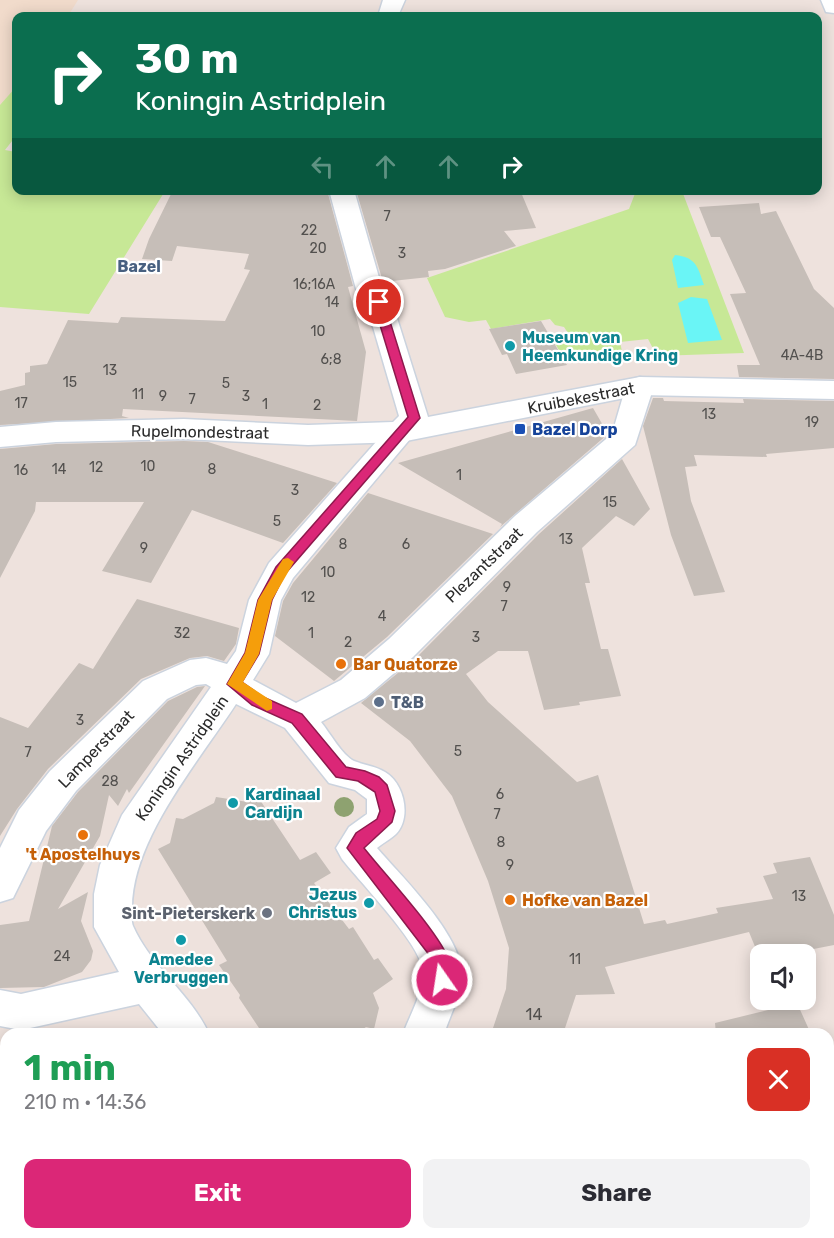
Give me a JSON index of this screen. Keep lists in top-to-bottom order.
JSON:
{
  "streets": {
    "street": [
      "Kruibekestraat",
      "Rupelmondestraat",
      "Plezantstraat",
      "Lamperstraat",
      "Koningin Astridplein"
    ]
  },
  "crossings": [
    ["Kruibekestraat", "Rupelmondestraat"],
    ["Kruibekestraat", "Plezantstraat"],
    ["Plezantstraat", "Koningin Astridplein"],
    ["Lamperstraat", "Koningin Astridplein"]
  ],
  "districts": ["Bazel"],
  "places": {
    "other": [
      "Museum van Heemkundige Kring",
      "Bar Quatorze",
      "T&B",
      "Kardinaal Cardijn",
      "'t Apostelhuys",
      "Hofke van Bazel",
      "Jezus Christus",
      "Sint-Pieterskerk",
      "Amedee Verbruggen"
    ],
    "transit": ["Bazel Dorp"]
  },
  "house_numbers": [
    "7",
    "22",
    "20",
    "3",
    "16;16A",
    "14",
    "10",
    "4A-4B",
    "6;8",
    "13",
    "15",
    "5",
    "11",
    "9",
    "3",
    "7",
    "17",
    "1",
    "2",
    "13",
    "19",
    "10",
    "12",
    "14",
    "8",
    "16",
    "1",
    "3",
    "15",
    "5",
    "13",
    "8",
    "6",
    "9",
    "10",
    "9",
    "12",
    "7",
    "4",
    "32",
    "1",
    "3",
    "2",
    "3",
    "5",
    "7",
    "28",
    "6",
    "7",
    "8",
    "9",
    "13",
    "24",
    "11",
    "14"
  ],
  "page": {
    "turn": ["30 m", "Koningin Astridplein"],
    "heading": ["1 min", "210 m · 14:36"],
    "buttons": ["Exit", "Share"]
  }
}
